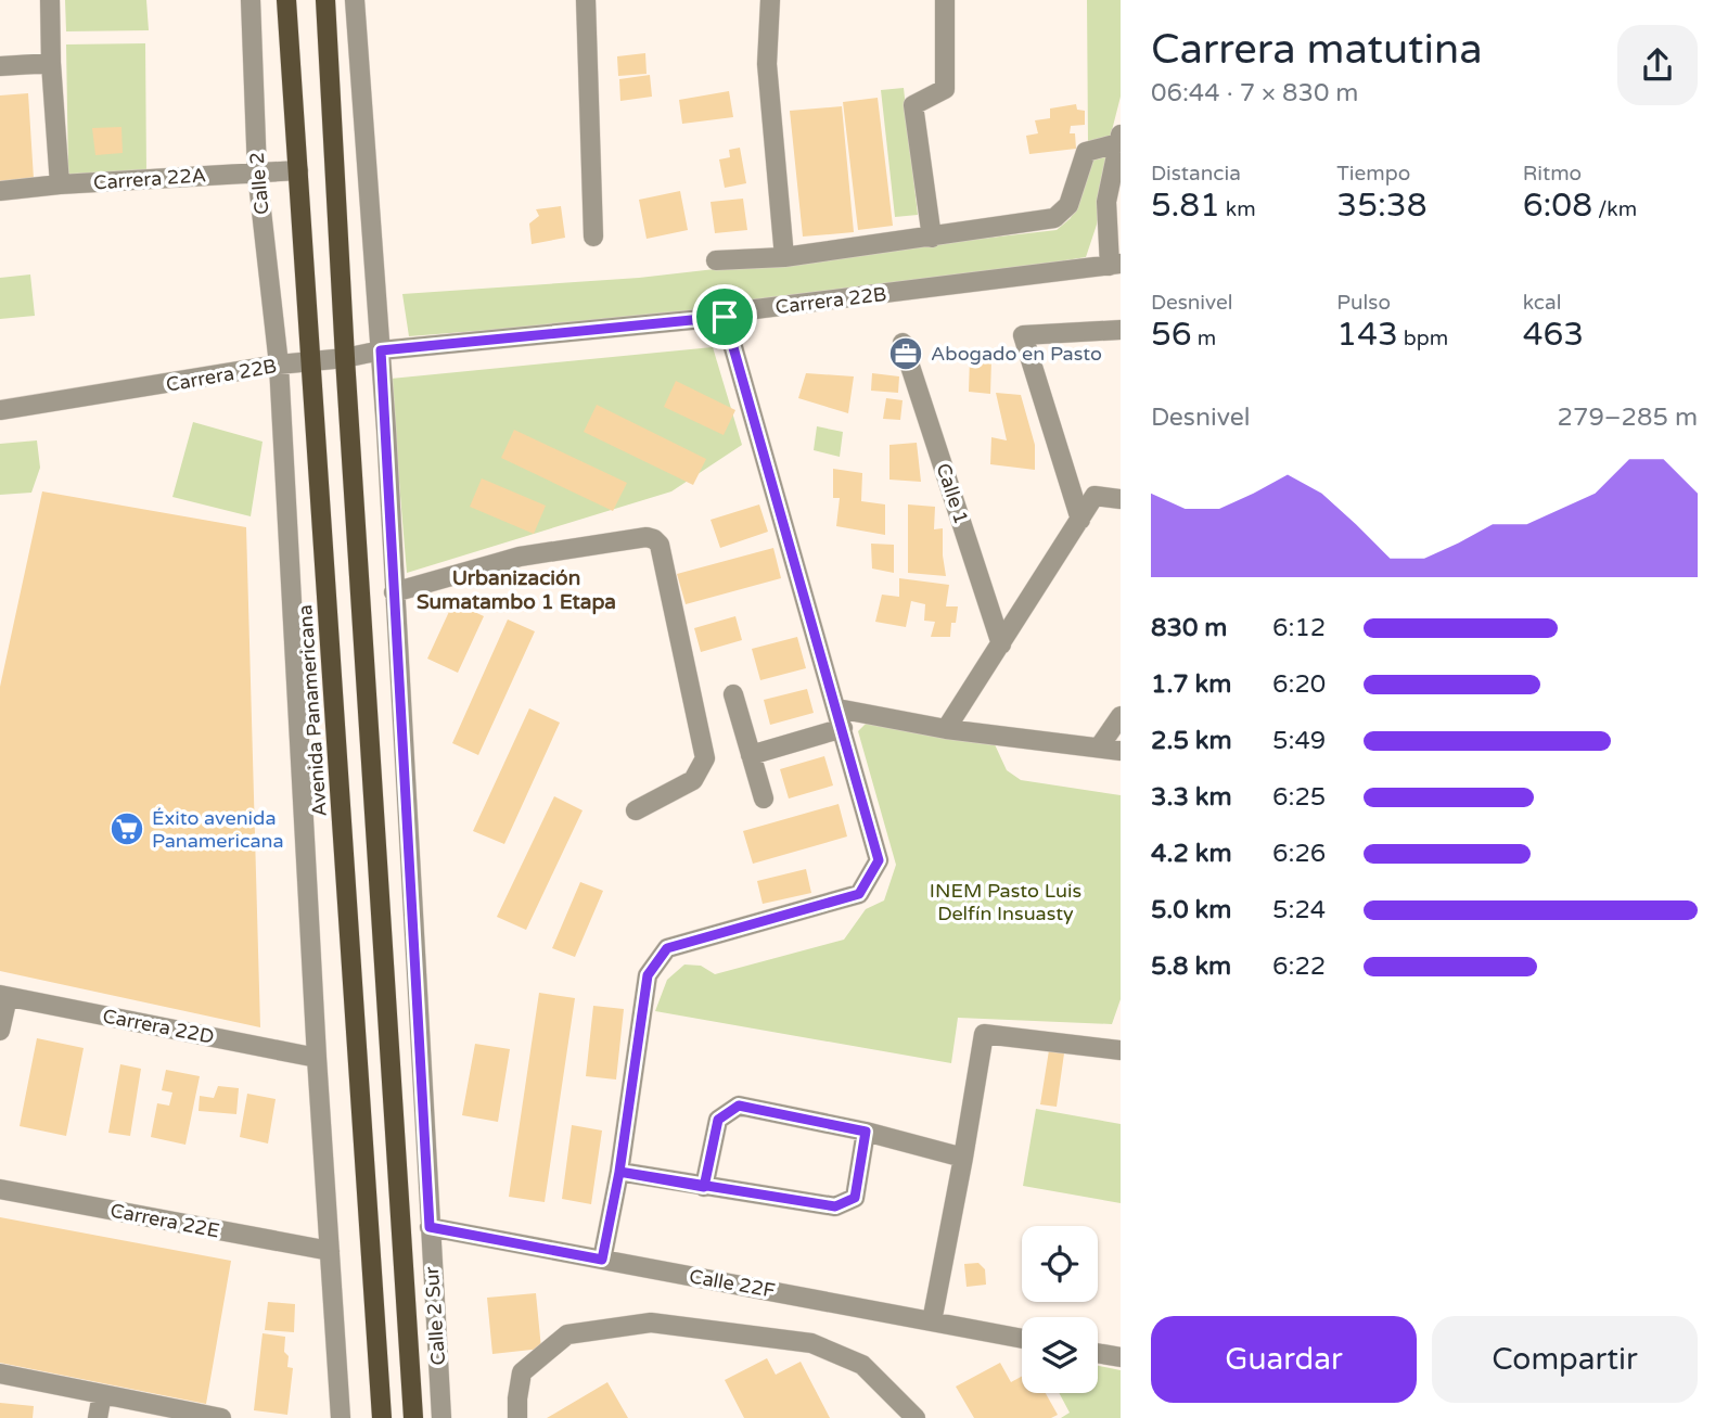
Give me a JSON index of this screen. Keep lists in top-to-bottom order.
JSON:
{
  "streets": {
    "main road": ["Avenida Panamericana"],
    "street": [
      "Carrera 22A",
      "Calle 2",
      "Carrera 22B",
      "Calle 1",
      "Carrera 22D",
      "Carrera 22E",
      "Calle 22F",
      "Calle 2 Sur"
    ]
  },
  "crossings": [
    ["Carrera 22A", "Calle 2"],
    ["Carrera 22A", "Avenida Panamericana"],
    ["Calle 2", "Carrera 22B"],
    ["Calle 2", "Carrera 22D"],
    ["Calle 2", "Carrera 22E"],
    ["Carrera 22B", "Avenida Panamericana"],
    ["Carrera 22B", "Calle 2 Sur"],
    ["Calle 22F", "Calle 2 Sur"]
  ],
  "districts": ["Urbanización Sumatambo 1 Etapa"],
  "parks": ["INEM Pasto Luis Delfín Insuasty"],
  "places": {
    "office": ["Abogado en Pasto"],
    "supermarket": ["Éxito avenida Panamericana"]
  },
  "page": {
    "heading": ["Carrera matutina", "06:44 · 7 × 830 m"],
    "stats": [
      ["Distancia", "5.81 km"],
      ["Tiempo", "35:38"],
      ["Ritmo", "6:08 /km"],
      ["Desnivel", "56 m"],
      ["Pulso", "143 bpm"],
      ["kcal", "463"]
    ],
    "chart": ["Desnivel", "279–285 m"],
    "list": [
      {
        "name": "830 m",
        "note": "6:12"
      },
      {
        "name": "1.7 km",
        "note": "6:20"
      },
      {
        "name": "2.5 km",
        "note": "5:49"
      },
      {
        "name": "3.3 km",
        "note": "6:25"
      },
      {
        "name": "4.2 km",
        "note": "6:26"
      },
      {
        "name": "5.0 km",
        "note": "5:24"
      },
      {
        "name": "5.8 km",
        "note": "6:22"
      }
    ],
    "buttons": ["Guardar", "Compartir"]
  }
}
